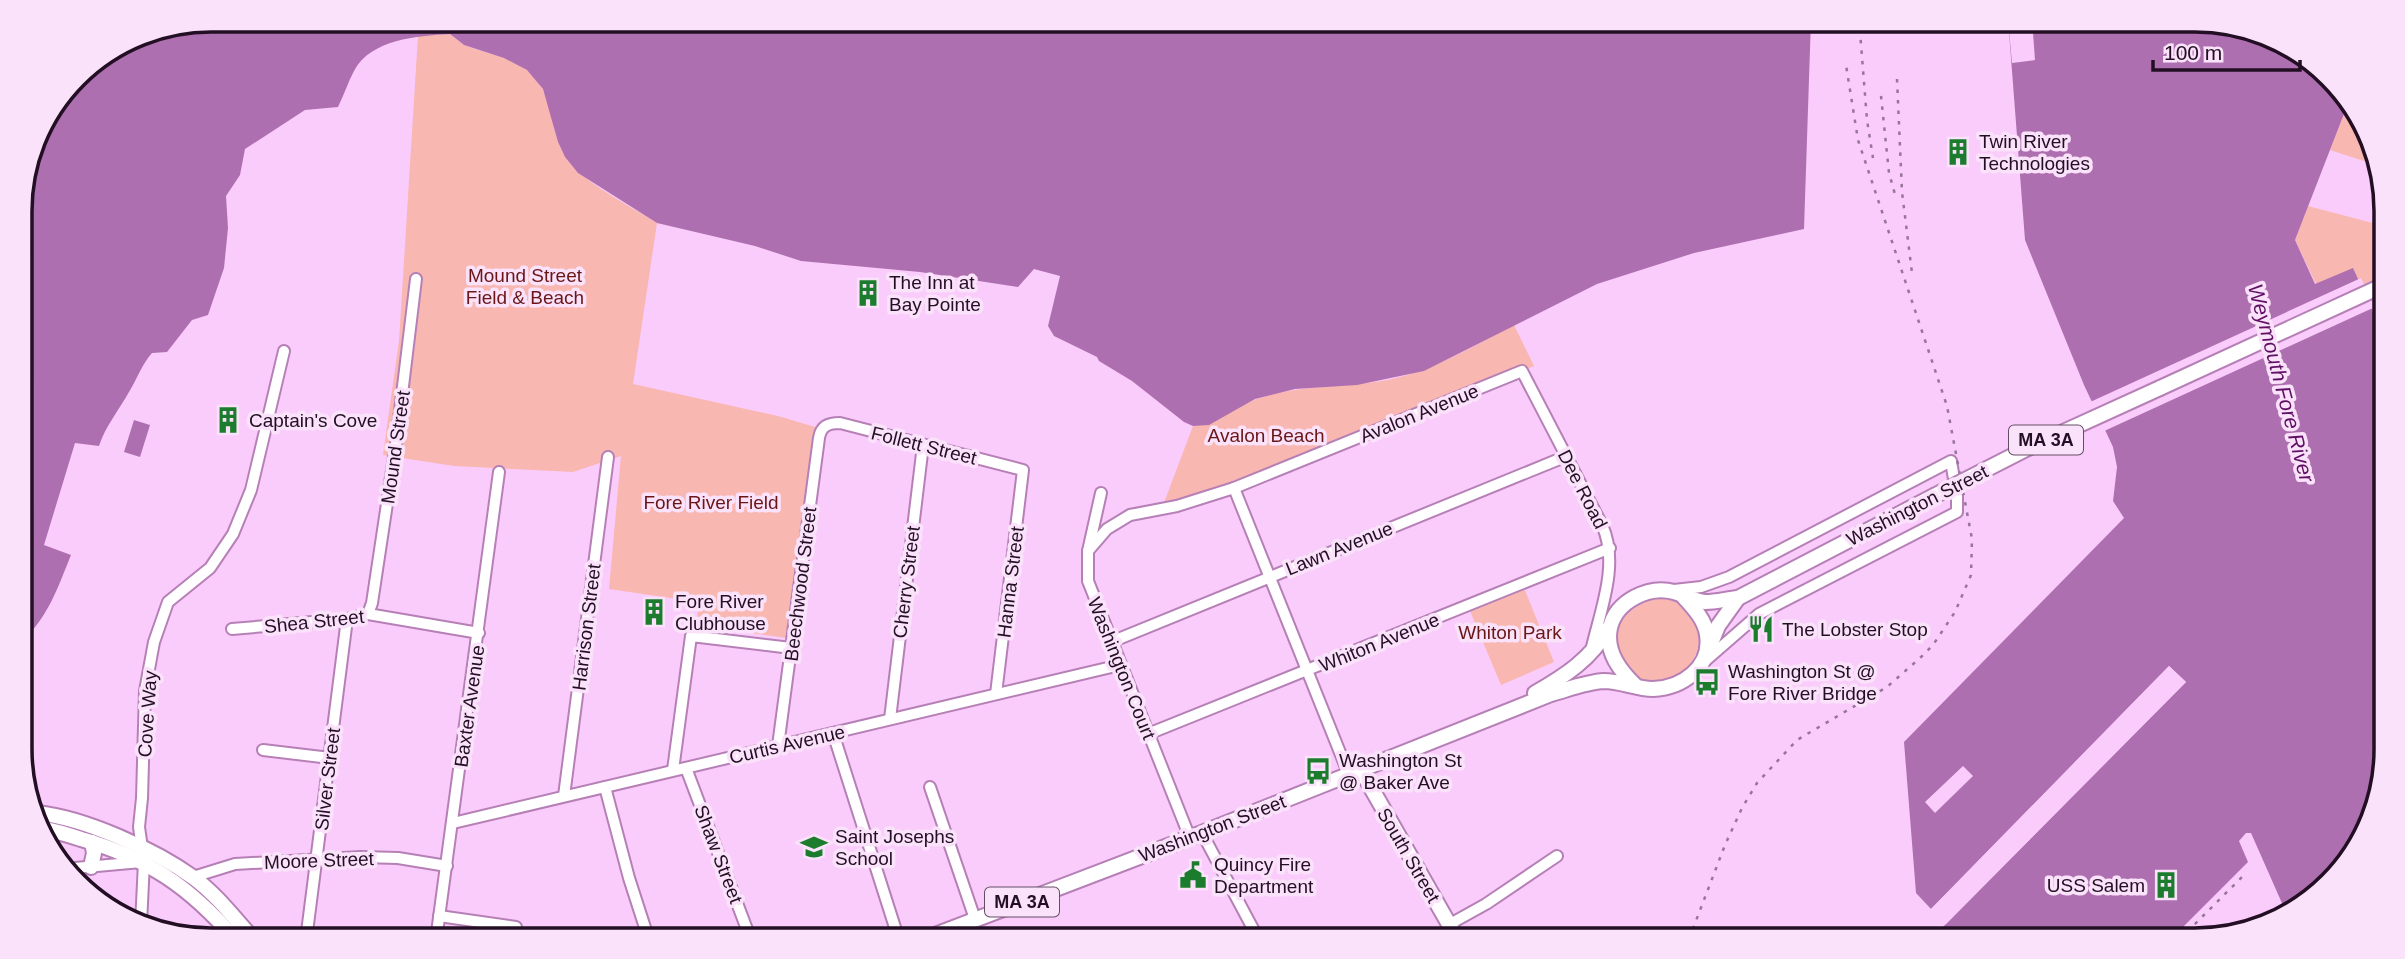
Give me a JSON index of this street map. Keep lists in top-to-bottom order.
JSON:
{
  "streets": {
    "main road": ["MA 3A", "Washington Street", "South Street"],
    "street": [
      "Avalon Avenue",
      "Follett Street",
      "Mound Street",
      "Dee Road",
      "Lawn Avenue",
      "Cherry Street",
      "Hanna Street",
      "Beechwood Street",
      "Shea Street",
      "Harrison Street",
      "Whiton Avenue",
      "Washington Court",
      "Baxter Avenue",
      "Cove Way",
      "Curtis Avenue",
      "Silver Street",
      "Shaw Street",
      "Moore Street"
    ]
  },
  "crossings": [
    ["Avalon Avenue", "Dee Road"],
    ["Avalon Avenue", "Washington Court"],
    ["MA 3A", "Washington Street"],
    ["Follett Street", "Cherry Street"],
    ["Follett Street", "Hanna Street"],
    ["Follett Street", "Beechwood Street"],
    ["Mound Street", "Shea Street"],
    ["Dee Road", "Washington Street"],
    ["Dee Road", "Lawn Avenue"],
    ["Dee Road", "Whiton Avenue"],
    ["Washington Street", "Washington Court"],
    ["Washington Street", "South Street"],
    ["Lawn Avenue", "Washington Court"],
    ["Cherry Street", "Curtis Avenue"],
    ["Hanna Street", "Curtis Avenue"],
    ["Beechwood Street", "Curtis Avenue"],
    ["Shea Street", "Baxter Avenue"],
    ["Shea Street", "Silver Street"],
    ["Harrison Street", "Curtis Avenue"],
    ["Whiton Avenue", "Washington Court"],
    ["Washington Court", "Curtis Avenue"],
    ["Baxter Avenue", "Curtis Avenue"],
    ["Baxter Avenue", "Moore Street"],
    ["Curtis Avenue", "Shaw Street"],
    ["Silver Street", "Moore Street"]
  ],
  "water": ["Weymouth Fore River"],
  "parks": [
    "Mound Street Field & Beach",
    "Avalon Beach",
    "Fore River Field",
    "Whiton Park"
  ],
  "places": {
    "building": [
      "Twin River Technologies",
      "The Inn at Bay Pointe",
      "Captain's Cove",
      "Fore River Clubhouse",
      "USS Salem"
    ],
    "restaurant": ["The Lobster Stop"],
    "bus stop": ["Washington St @ Fore River Bridge", "Washington St @ Baker Ave"],
    "school or university": ["Saint Josephs School"],
    "public building": ["Quincy Fire Department"]
  },
  "scale_bar": "100 m"
}
